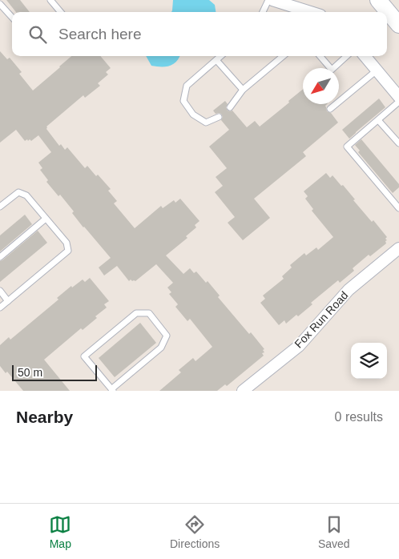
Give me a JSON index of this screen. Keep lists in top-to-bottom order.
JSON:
{
  "streets": {
    "street": ["Fox Run Road"]
  },
  "scale_bar": "50 m",
  "north": "bottom left",
  "page": {
    "search": "Search here",
    "scale": "50 m",
    "heading": ["Nearby", "0 results"],
    "nav": ["Map", "Directions", "Saved"]
  }
}
